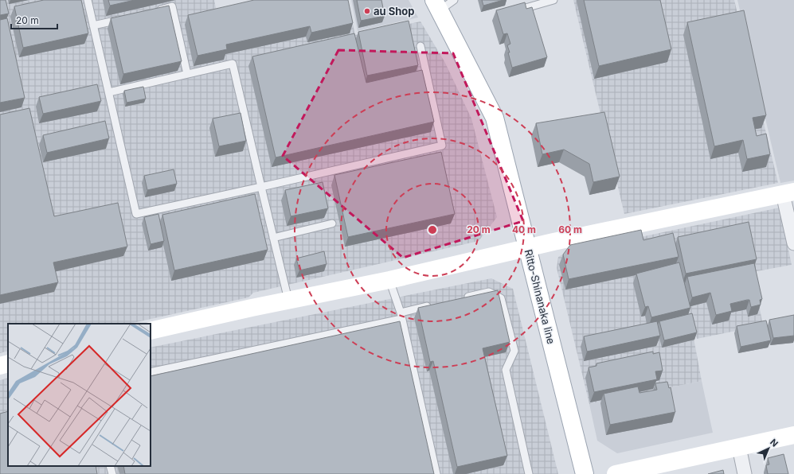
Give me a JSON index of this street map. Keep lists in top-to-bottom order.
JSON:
{
  "streets": {
    "street": ["Ritto-Shinanaka line"]
  },
  "places": ["au Shop"],
  "scale_bar": "20 m",
  "north": "top right",
  "rings": ["20 m", "40 m", "60 m"]
}
